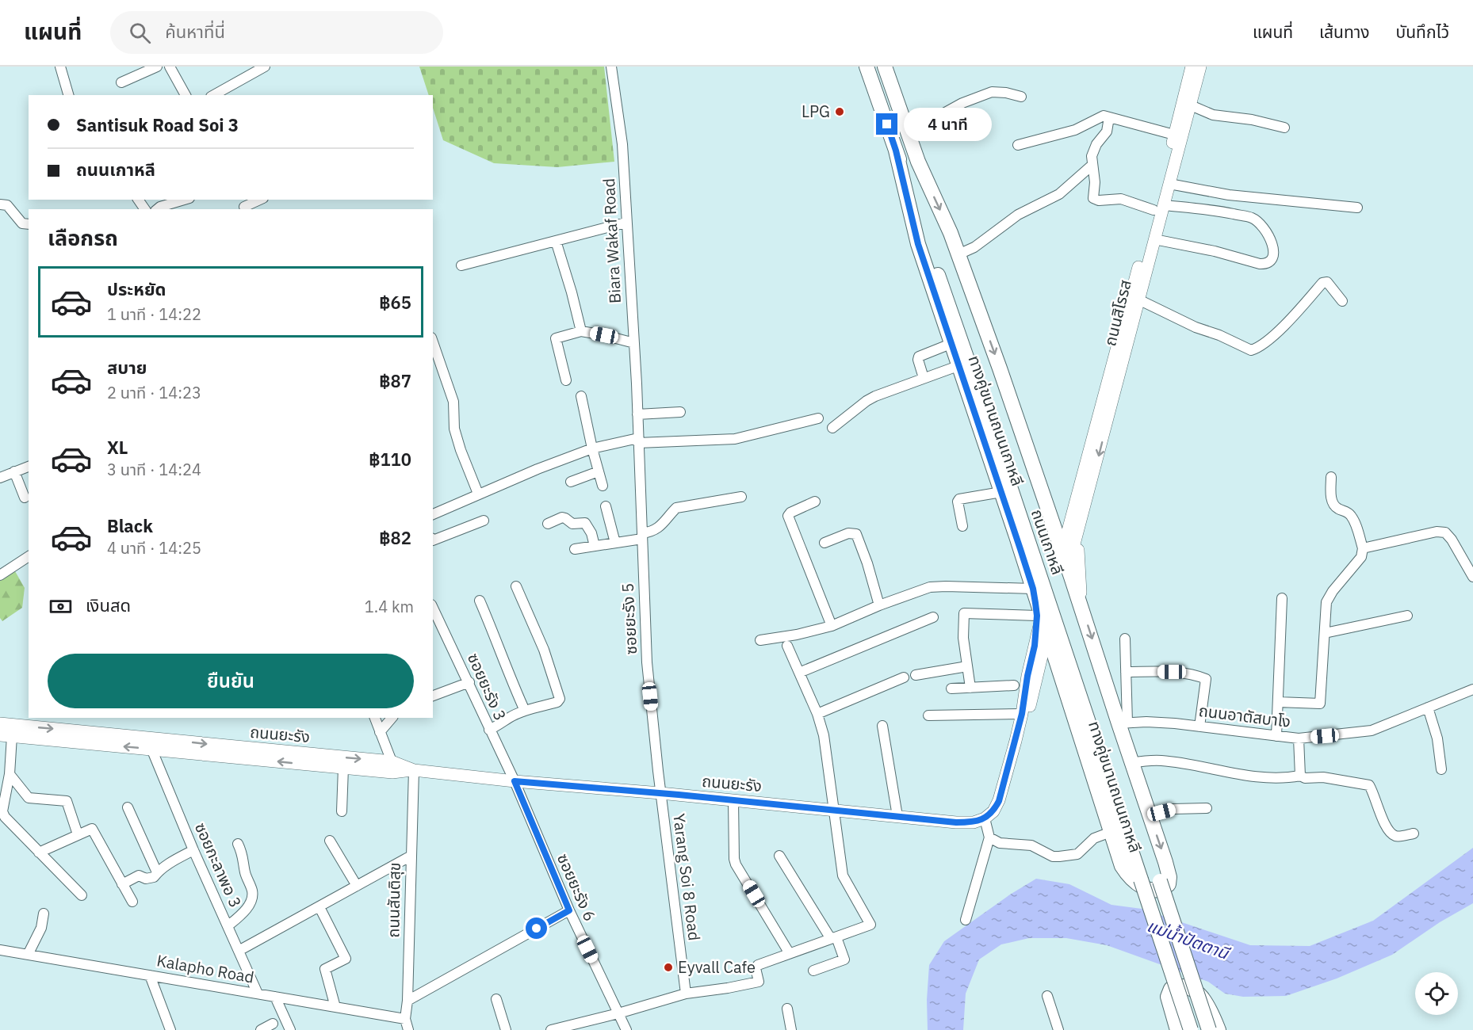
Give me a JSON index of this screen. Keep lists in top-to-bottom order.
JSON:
{
  "streets": {
    "highway": ["ทางคู่ขนานถนนเกาหลี", "ถนนเกาหลี"],
    "main road": ["ถนนสิโรรส", "ถนนยะรัง"],
    "street": [
      "Biara Wakaf Road",
      "ซอยยะรัง 5",
      "ซอยยะรัง 3",
      "ถนนอาตัสบาโง",
      "ซอยกะลาพอ 3",
      "Yarang Soi 8 Road",
      "ซอยยะรัง 6",
      "ถนนสันติสุข",
      "Kalapho Road"
    ]
  },
  "crossings": [
    ["Biara Wakaf Road", "ซอยยะรัง 5"],
    ["ถนนสิโรรส", "ทางคู่ขนานถนนเกาหลี"],
    ["ทางคู่ขนานถนนเกาหลี", "ถนนเกาหลี"],
    ["ทางคู่ขนานถนนเกาหลี", "ถนนอาตัสบาโง"],
    ["ซอยยะรัง 5", "ถนนยะรัง"],
    ["ซอยยะรัง 5", "Yarang Soi 8 Road"],
    ["ซอยยะรัง 3", "ถนนยะรัง"],
    ["ซอยยะรัง 3", "ซอยยะรัง 6"],
    ["ถนนยะรัง", "ซอยกะลาพอ 3"],
    ["ถนนยะรัง", "Yarang Soi 8 Road"],
    ["ถนนยะรัง", "ซอยยะรัง 6"],
    ["ถนนยะรัง", "ถนนสันติสุข"],
    ["ซอยกะลาพอ 3", "Kalapho Road"],
    ["ถนนสันติสุข", "Kalapho Road"]
  ],
  "water": ["แม่น้ำปัตตานี"],
  "places": ["LPG", "Eyvall Cafe"],
  "page": {
    "header": "แผนที่",
    "search": "ค้นหาที่นี่",
    "nav": ["แผนที่", "เส้นทาง", "บันทึกไว้"],
    "banner": ["Santisuk Road Soi 3", "ถนนเกาหลี"],
    "bubble": "4 นาที",
    "heading": "เลือกรถ",
    "list": [
      {
        "name": "ประหยัด",
        "note": "1 นาที · 14:22",
        "value": "฿65"
      },
      {
        "name": "สบาย",
        "note": "2 นาที · 14:23",
        "value": "฿87"
      },
      {
        "name": "XL",
        "note": "3 นาที · 14:24",
        "value": "฿110"
      },
      {
        "name": "Black",
        "note": "4 นาที · 14:25",
        "value": "฿82"
      }
    ],
    "pay": ["เงินสด", "1.4 km"],
    "buttons": "ยืนยัน"
  }
}
